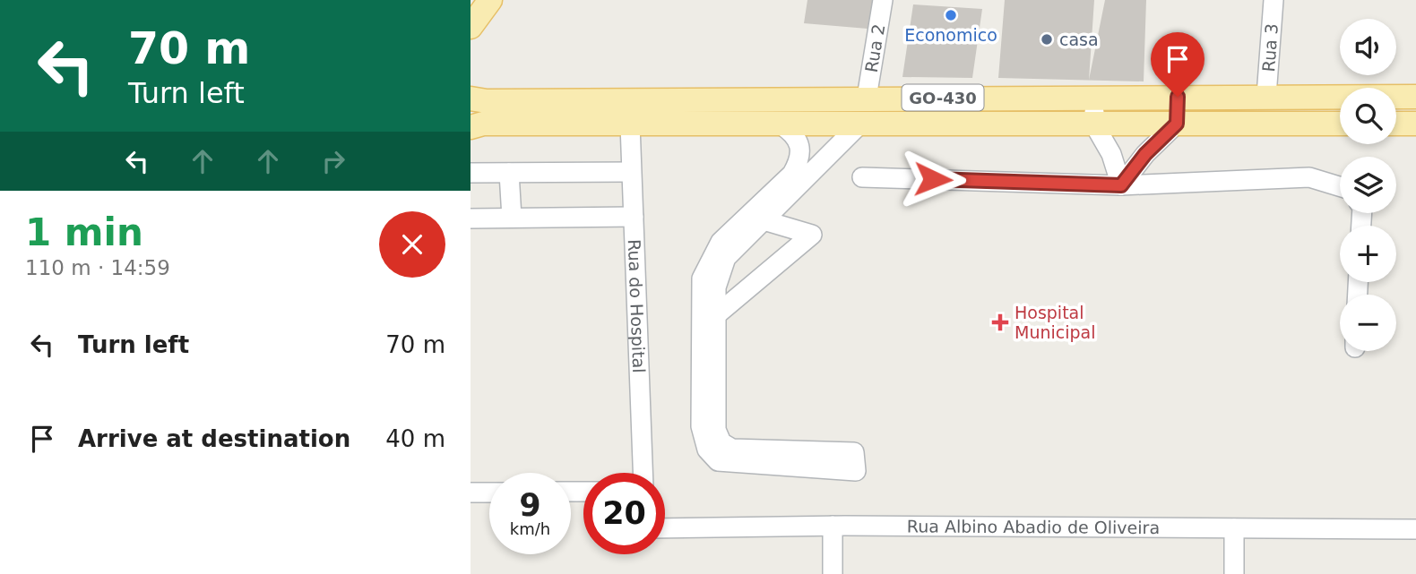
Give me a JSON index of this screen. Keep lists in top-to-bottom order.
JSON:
{
  "streets": {
    "main road": ["GO-430"],
    "street": [
      "Rua 3",
      "Rua 2",
      "Rua do Hospital",
      "Rua Albino Abadio de Oliveira"
    ]
  },
  "crossings": [
    ["Rua 3", "GO-430"],
    ["Rua 2", "GO-430"],
    ["GO-430", "Rua do Hospital"]
  ],
  "places": {
    "other": ["Economico", "casa"],
    "health": ["Hospital Municipal"]
  },
  "page": {
    "turn": ["70 m", "Turn left"],
    "map_buttons": ["+", "−"],
    "heading": ["1 min", "110 m · 14:59"],
    "list": [
      {
        "name": "Turn left",
        "value": "70 m"
      },
      {
        "name": "Arrive at destination",
        "value": "40 m"
      }
    ],
    "speed": "9 km/h",
    "limit": "20"
  }
}
